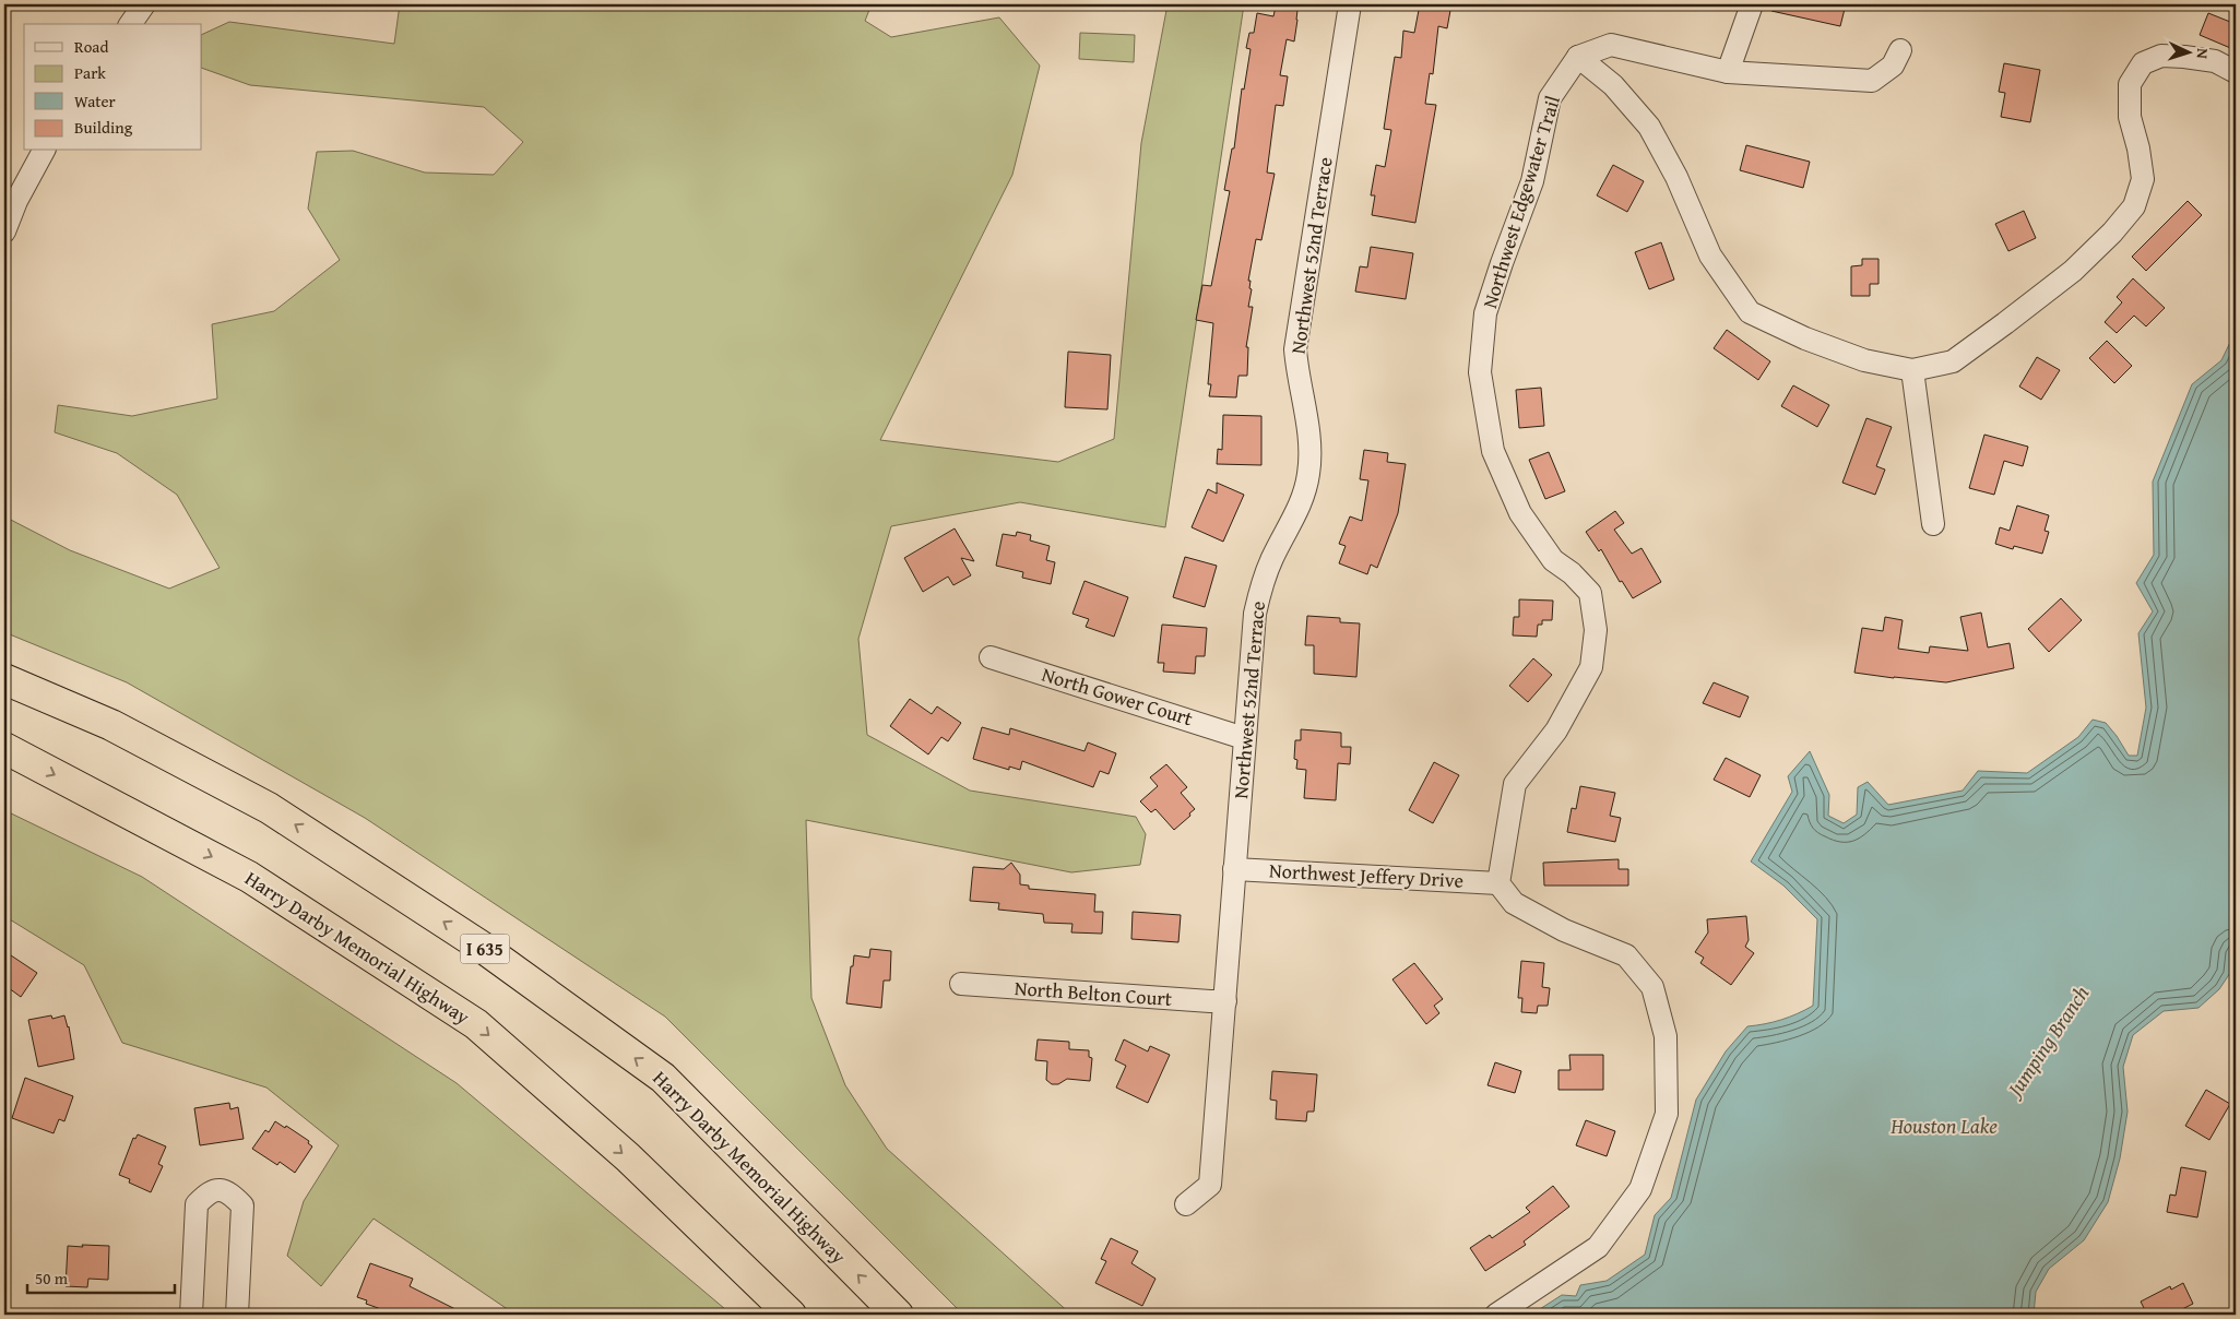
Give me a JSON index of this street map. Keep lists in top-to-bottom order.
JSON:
{
  "streets": {
    "highway": ["Harry Darby Memorial Highway", "I 635"],
    "street": [
      "Northwest Edgewater Trail",
      "Northwest 52nd Terrace",
      "North Gower Court",
      "Northwest Jeffery Drive",
      "North Belton Court"
    ]
  },
  "crossings": [
    ["Northwest Edgewater Trail", "Northwest Jeffery Drive"],
    ["Northwest 52nd Terrace", "North Gower Court"],
    ["Northwest 52nd Terrace", "Northwest Jeffery Drive"],
    ["Northwest 52nd Terrace", "North Belton Court"]
  ],
  "water": ["Jumping Branch", "Houston Lake"],
  "legend": [
    "Road",
    "Park",
    "Water",
    "Building"
  ],
  "scale_bar": "50 m",
  "north": "right"
}
